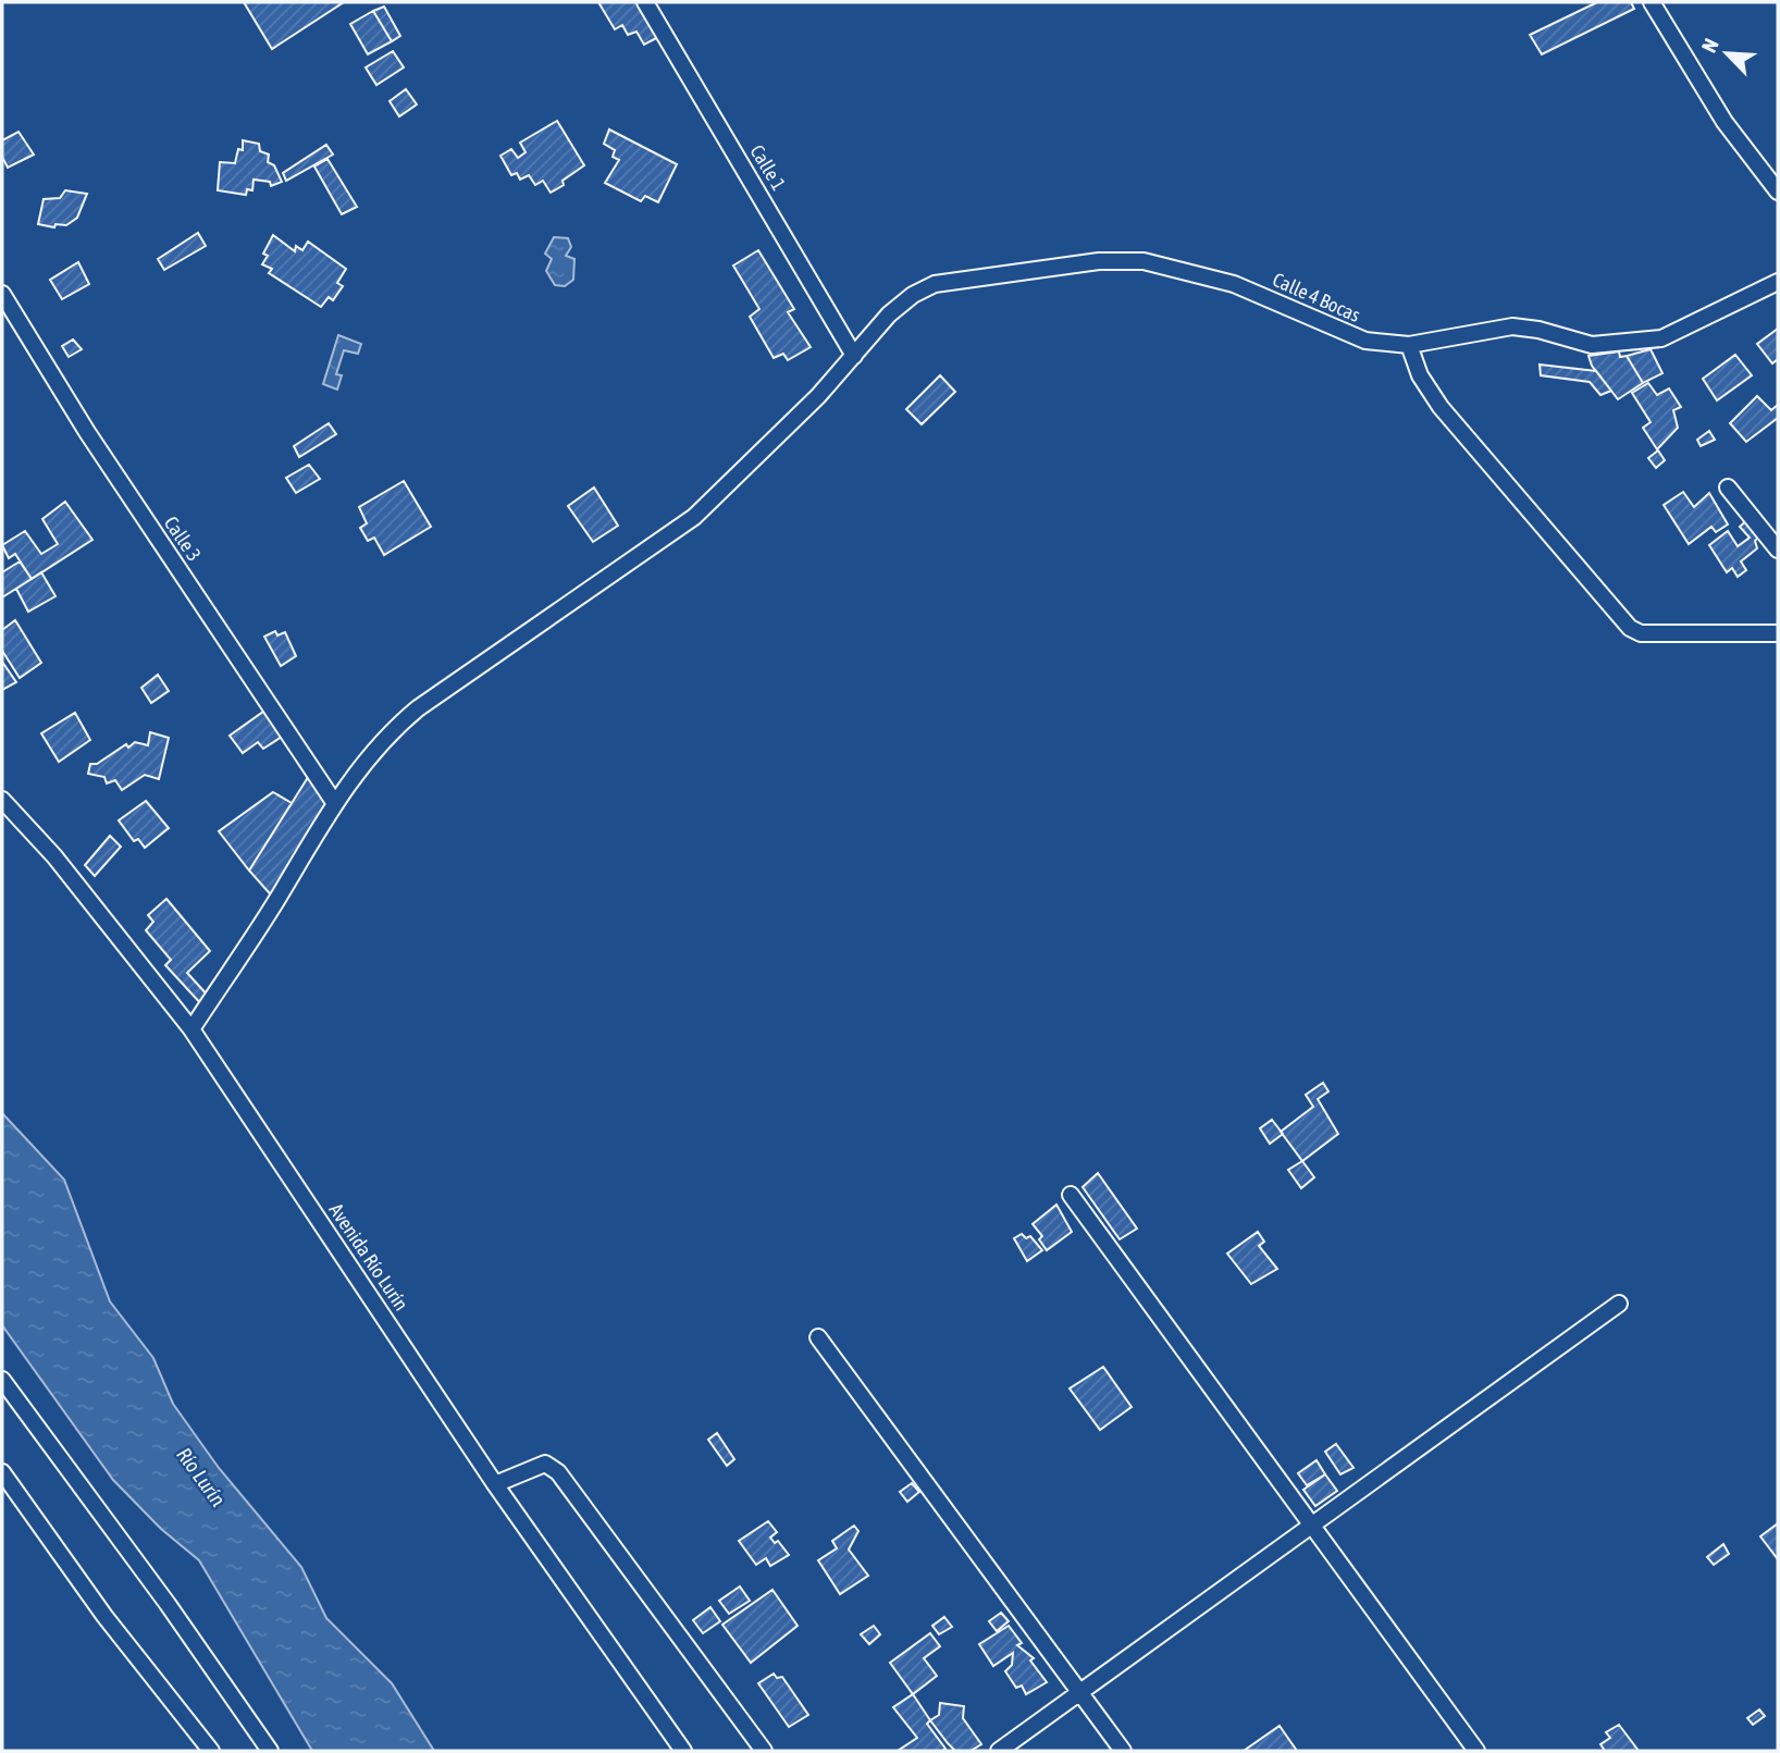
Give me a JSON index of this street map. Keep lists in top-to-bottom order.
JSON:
{
  "streets": {
    "street": [
      "Calle 1",
      "Calle 4 Bocas",
      "Calle 3",
      "Avenida Río Lurín"
    ]
  },
  "crossings": [
    ["Calle 1", "Calle 4 Bocas"],
    ["Calle 4 Bocas", "Calle 3"],
    ["Calle 4 Bocas", "Avenida Río Lurín"]
  ],
  "water": ["Río Lurín"],
  "north": "top left"
}
